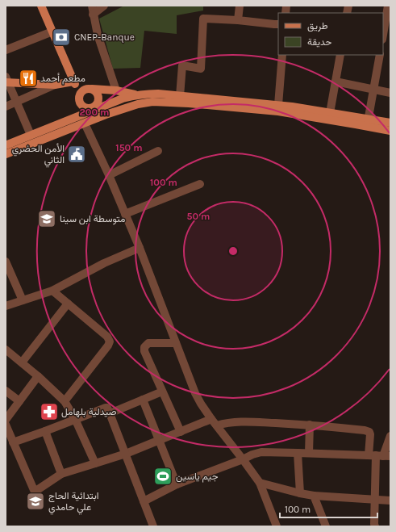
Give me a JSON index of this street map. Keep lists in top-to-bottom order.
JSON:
{
  "places": {
    "bank": ["CNEP-Banque"],
    "restaurant": ["مطعم أحمد"],
    "public building": ["الأمن الحضري الثاني"],
    "school or university": ["متوسطة ابن سينا", "ابتدائية الحاج علي حامدي"],
    "pharmacy": ["صيدلية بلهامل"],
    "sports": ["جيم ياسين"]
  },
  "legend": ["طريق", "حديقة"],
  "scale_bar": "100 m",
  "rings": [
    "200 m",
    "150 m",
    "100 m",
    "50 m"
  ]
}
